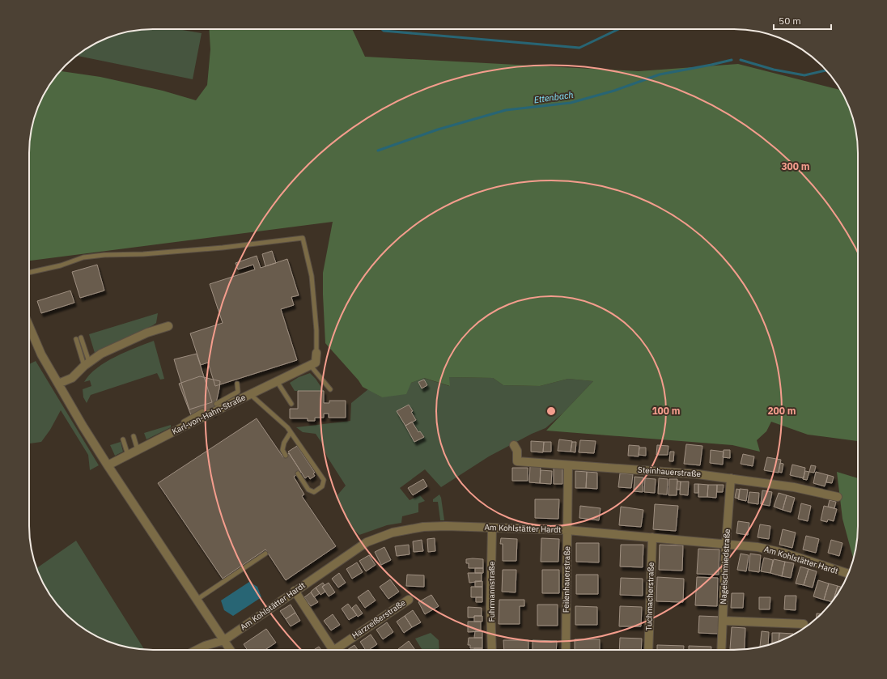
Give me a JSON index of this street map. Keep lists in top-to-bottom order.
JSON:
{
  "streets": {
    "street": [
      "Karl-von-Hahn-Straße",
      "Steinhauerstraße",
      "Am Kohlstätter Hardt",
      "Nagelschmiedstraße",
      "Feilenhauerstraße",
      "Fuhrmannstraße",
      "Tuchmacherstraße",
      "Harzreißerstraße"
    ]
  },
  "crossings": [
    ["Steinhauerstraße", "Nagelschmiedstraße"],
    ["Steinhauerstraße", "Feilenhauerstraße"],
    ["Am Kohlstätter Hardt", "Nagelschmiedstraße"],
    ["Am Kohlstätter Hardt", "Feilenhauerstraße"],
    ["Am Kohlstätter Hardt", "Fuhrmannstraße"],
    ["Am Kohlstätter Hardt", "Tuchmacherstraße"]
  ],
  "water": ["Ettenbach"],
  "scale_bar": "50 m",
  "rings": ["300 m", "100 m", "200 m"]
}
